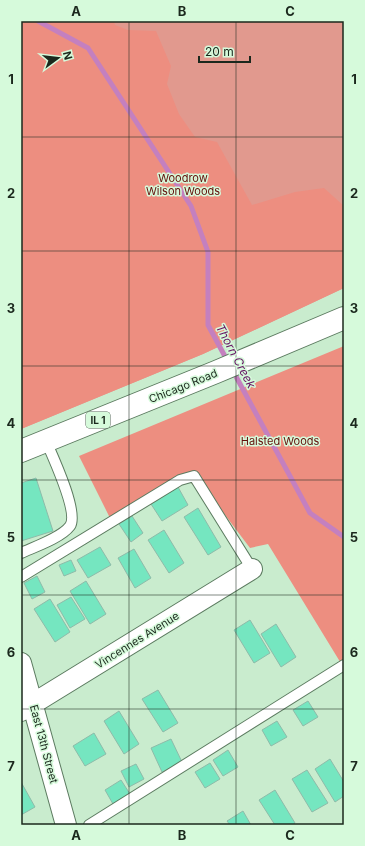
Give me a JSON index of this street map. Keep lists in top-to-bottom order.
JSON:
{
  "streets": {
    "main road": ["Chicago Road", "IL 1"],
    "street": ["Vincennes Avenue", "East 13th Street"]
  },
  "crossings": [
    ["Vincennes Avenue", "East 13th Street"]
  ],
  "water": ["Thorn Creek"],
  "parks": ["Woodrow Wilson Woods", "Halsted Woods"],
  "scale_bar": "20 m",
  "north": "right",
  "grid": {
    "columns": ["A", "B", "C"],
    "rows": [
      "1",
      "2",
      "3",
      "4",
      "5",
      "6",
      "7"
    ]
  }
}
